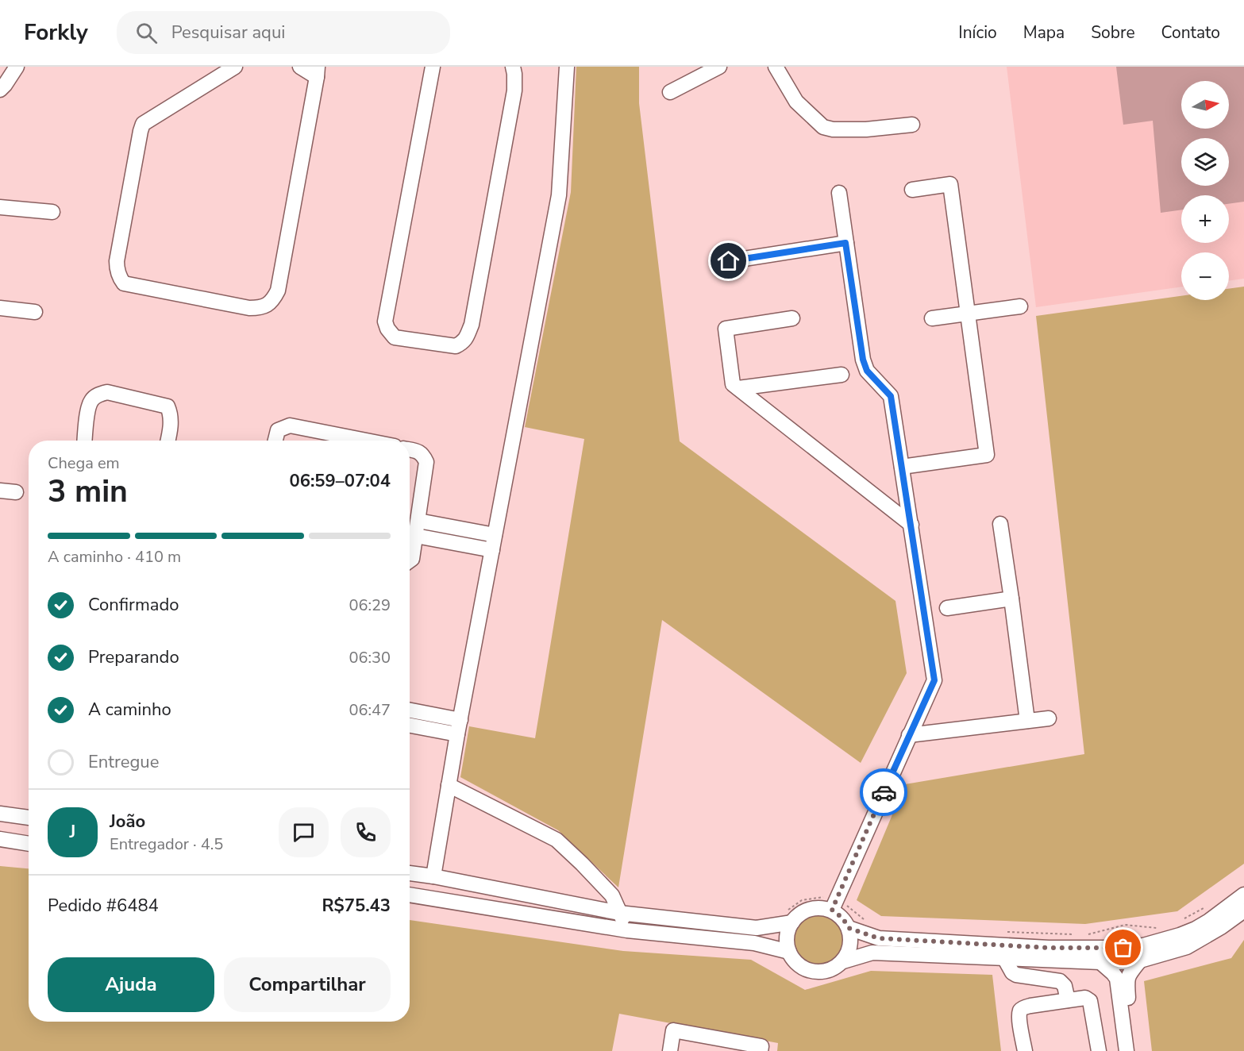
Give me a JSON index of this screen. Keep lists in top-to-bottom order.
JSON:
{
  "north": "right",
  "page": {
    "header": "Forkly",
    "search": "Pesquisar aqui",
    "nav": [
      "Início",
      "Mapa",
      "Sobre",
      "Contato"
    ],
    "map_buttons": ["+", "−"],
    "heading": ["3 min", "Chega em", "06:59–07:04"],
    "panel": [
      "João",
      "Entregador · 4.5",
      "Pedido #6484",
      "R$75.43"
    ],
    "bar": "A caminho · 410 m",
    "list": [
      ["Confirmado", "06:29"],
      ["Preparando", "06:30"],
      ["A caminho", "06:47"],
      "Entregue"
    ],
    "round": "J",
    "buttons": ["Ajuda", "Compartilhar"]
  }
}
